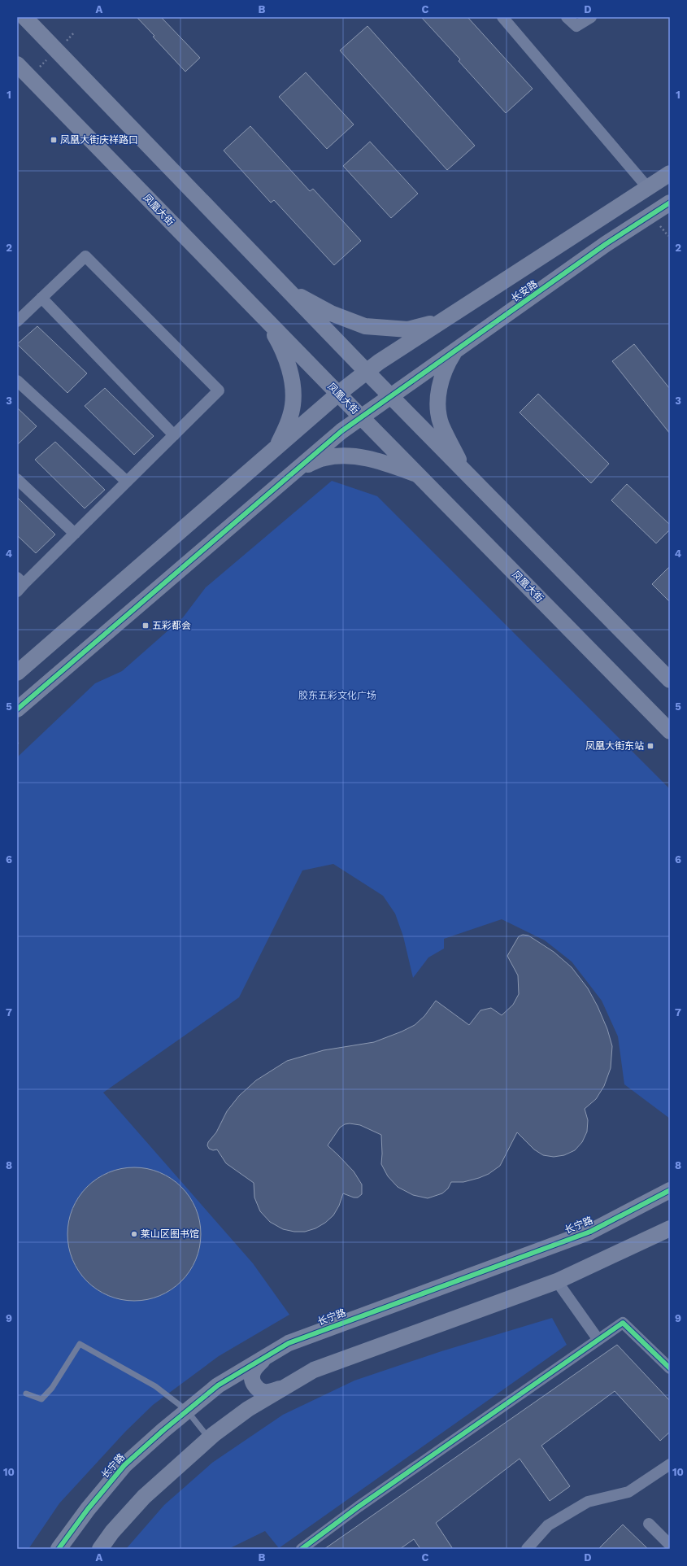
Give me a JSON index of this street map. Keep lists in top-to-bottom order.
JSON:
{
  "streets": {
    "street": ["凤凰大街", "长安路", "长宁路"]
  },
  "crossings": [
    ["凤凰大街", "长安路"]
  ],
  "parks": ["胶东五彩文化广场"],
  "places": {
    "transit": ["凤凰大街庆祥路口", "五彩都会", "凤凰大街东站"],
    "other": ["莱山区图书馆"]
  },
  "grid": {
    "columns": [
      "A",
      "B",
      "C",
      "D"
    ],
    "rows": [
      "1",
      "2",
      "3",
      "4",
      "5",
      "6",
      "7",
      "8",
      "9",
      "10"
    ]
  }
}
